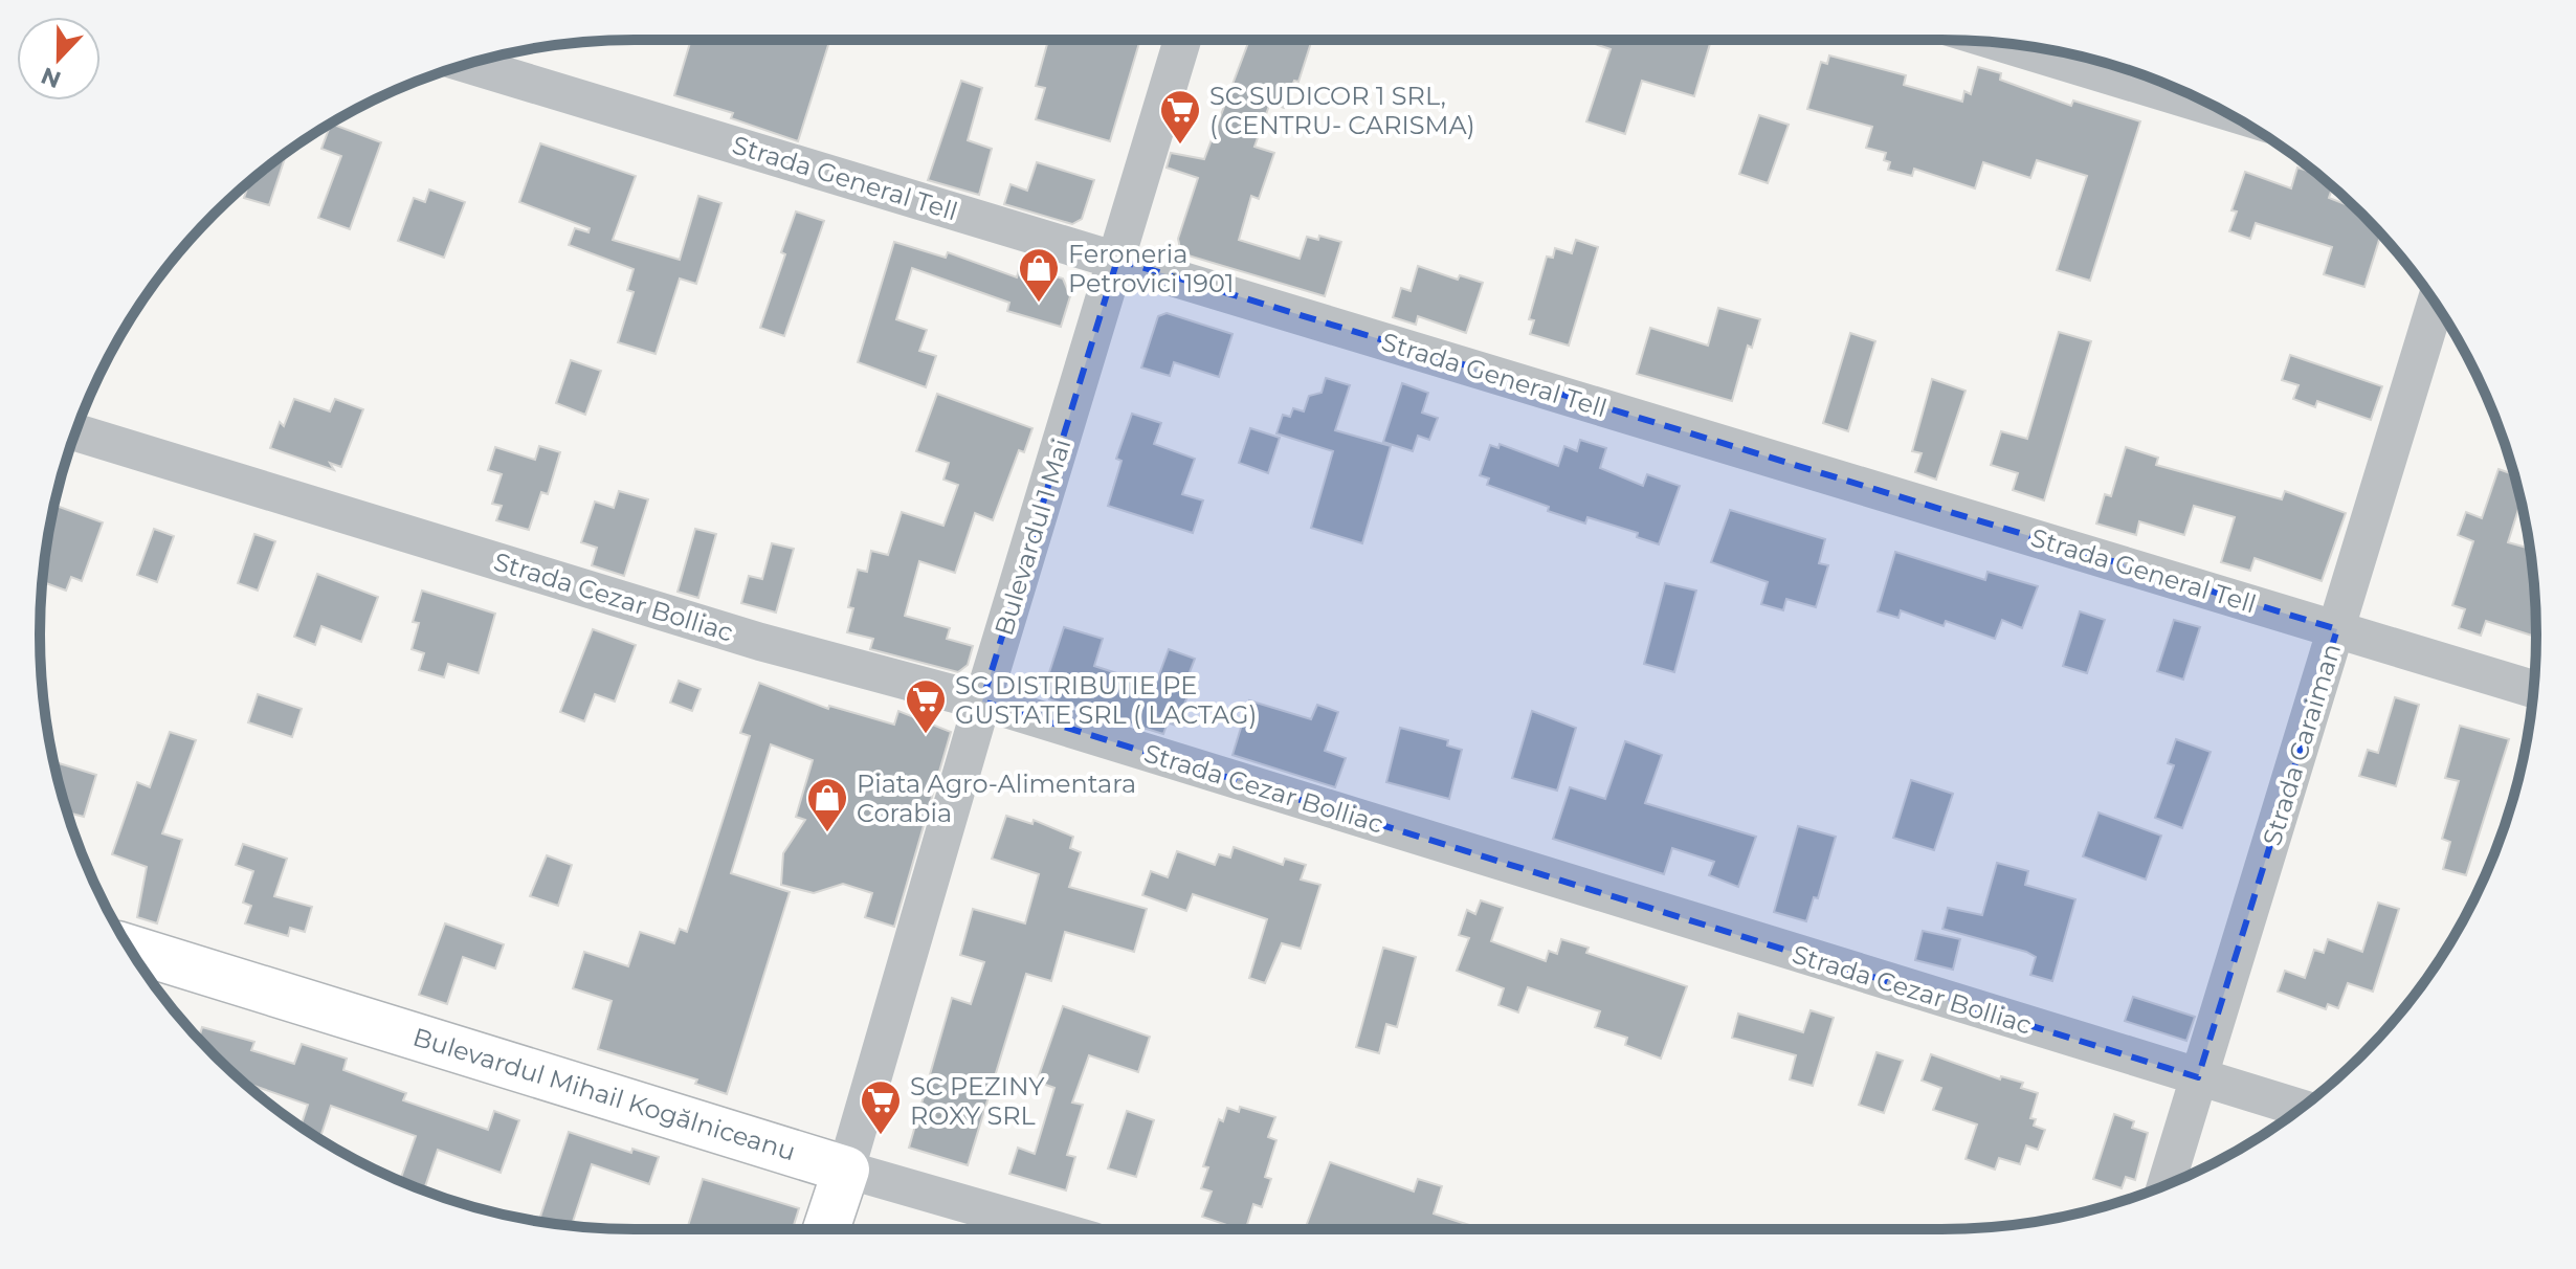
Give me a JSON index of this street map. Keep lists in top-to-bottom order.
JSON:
{
  "streets": {
    "main road": ["Bulevardul 1 Mai", "Bulevardul Mihail Kogălniceanu"],
    "street": ["Strada General Tell", "Strada Cezar Bolliac", "Strada Caraiman"]
  },
  "crossings": [
    ["Strada General Tell", "Bulevardul 1 Mai"],
    ["Strada General Tell", "Strada Caraiman"],
    ["Bulevardul 1 Mai", "Strada Cezar Bolliac"],
    ["Bulevardul 1 Mai", "Bulevardul Mihail Kogălniceanu"],
    ["Strada Cezar Bolliac", "Strada Caraiman"]
  ],
  "places": {
    "supermarket": ["SC SUDICOR 1 SRL, ( CENTRU- CARISMA)", "SC DISTRIBUTIE PE GUSTATE SRL ( LACTAG)", "SC PEZINY ROXY SRL"],
    "shop": ["Feroneria Petrovici 1901", "Piata Agro-Alimentara Corabia"]
  },
  "north": "bottom"
}
